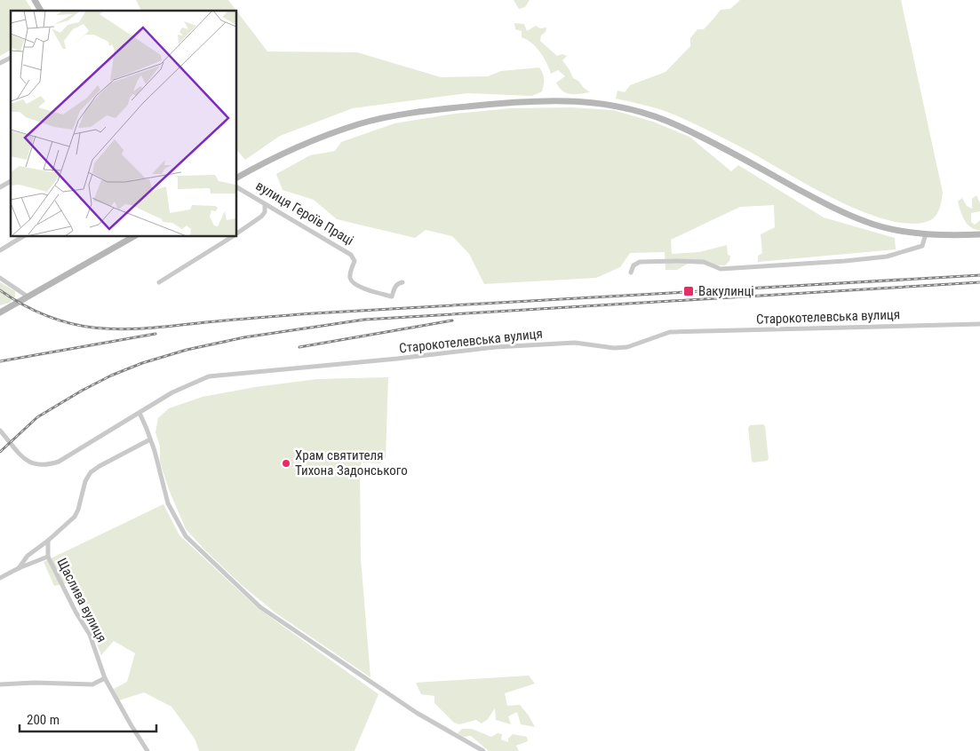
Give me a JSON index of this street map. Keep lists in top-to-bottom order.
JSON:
{
  "streets": {
    "main road": ["вулиця Героїв Праці"],
    "street": ["Старокотелевська вулиця", "Щаслива вулиця"]
  },
  "places": {
    "transit": ["Вакулинці"],
    "other": ["Храм святителя Тихона Задонського"]
  },
  "scale_bar": "200 m"
}
